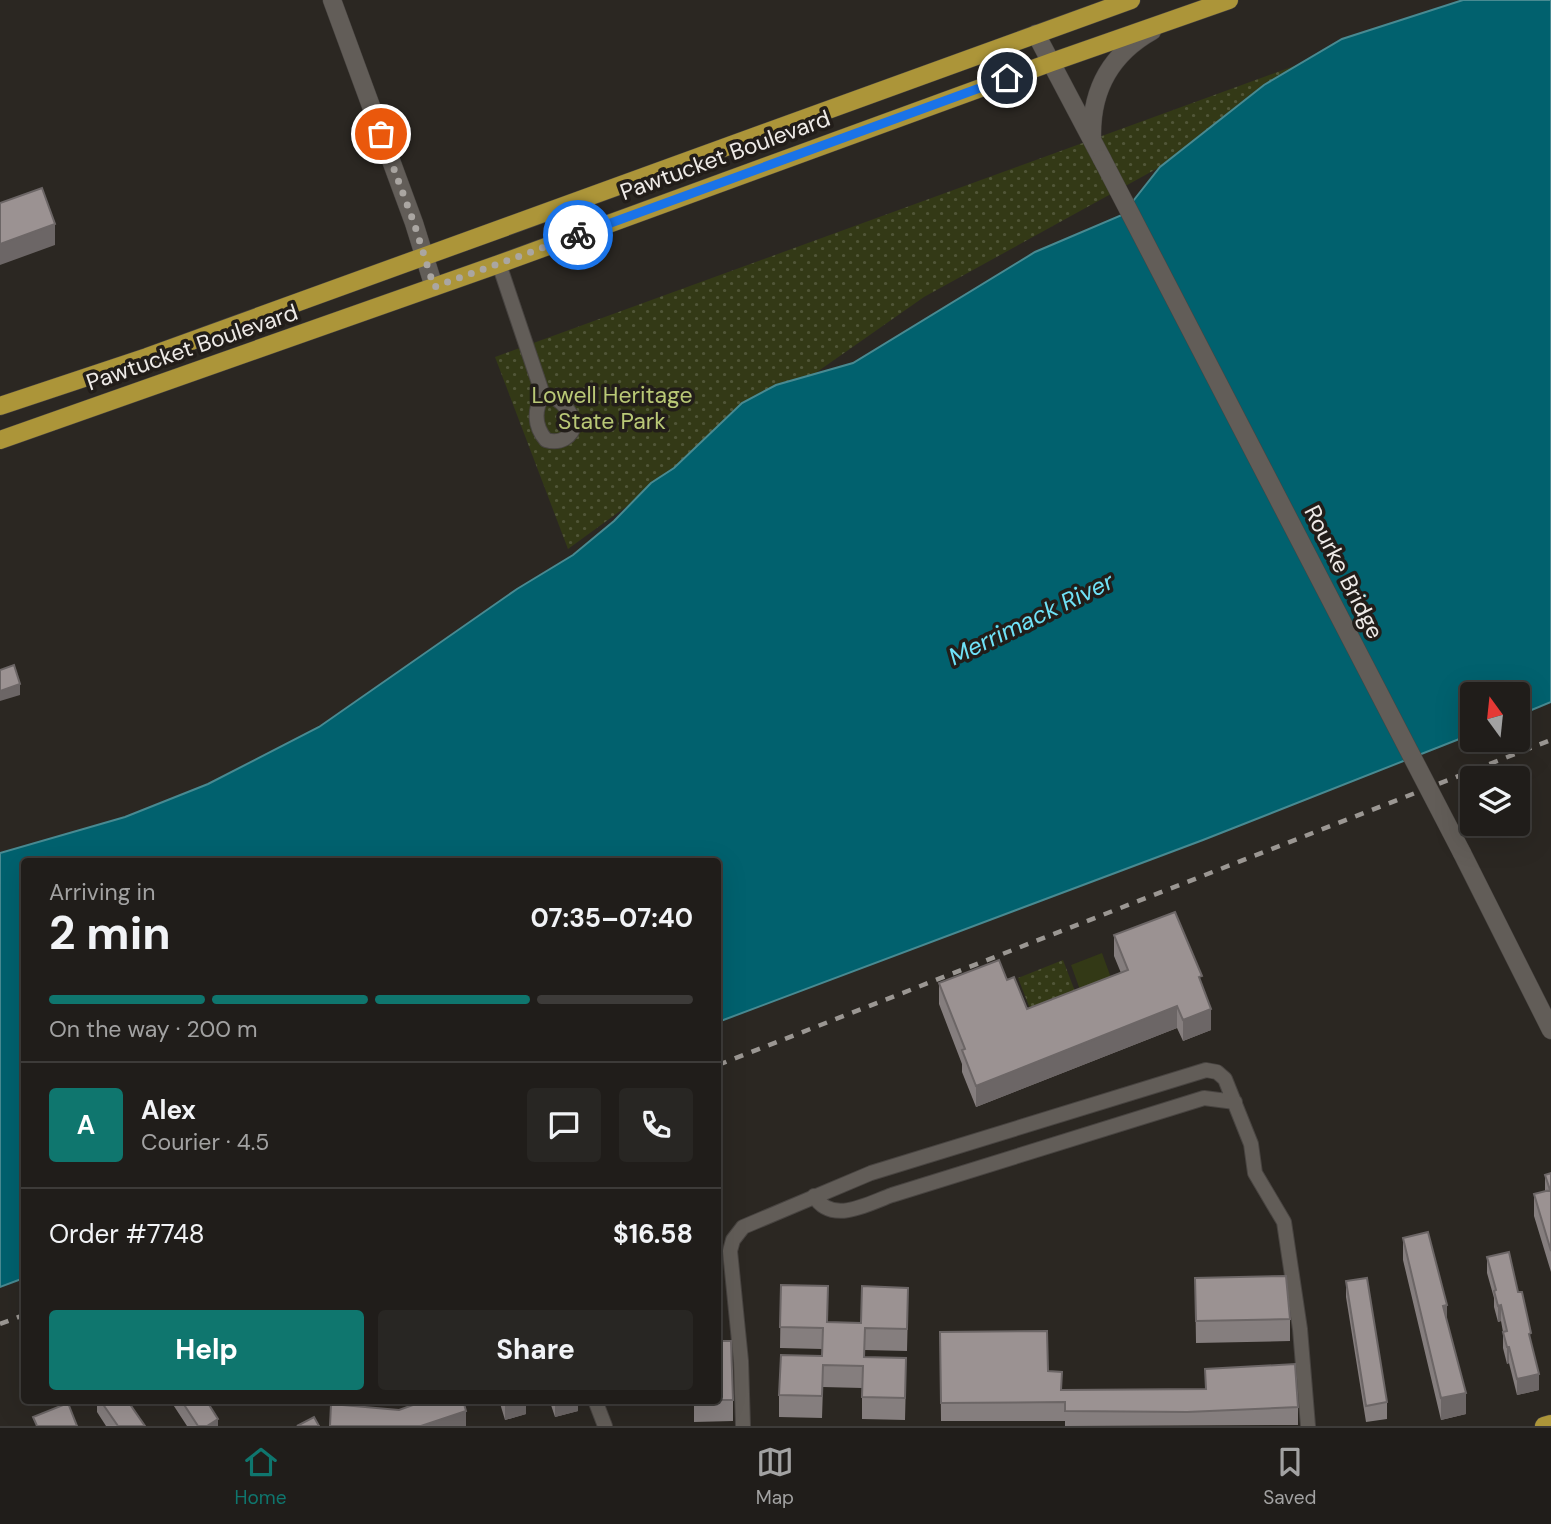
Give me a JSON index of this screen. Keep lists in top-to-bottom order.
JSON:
{
  "streets": {
    "main road": ["Pawtucket Boulevard", "Rourke Bridge"]
  },
  "crossings": [
    ["Pawtucket Boulevard", "Rourke Bridge"]
  ],
  "water": ["Merrimack River"],
  "parks": ["Lowell Heritage State Park"],
  "north": "top",
  "page": {
    "heading": ["2 min", "Arriving in", "07:35–07:40"],
    "panel": [
      "Alex",
      "Courier · 4.5",
      "Order #7748",
      "$16.58"
    ],
    "bar": "On the way · 200 m",
    "round": "A",
    "buttons": ["Help", "Share"],
    "tabs": ["Home", "Map", "Saved"]
  }
}
